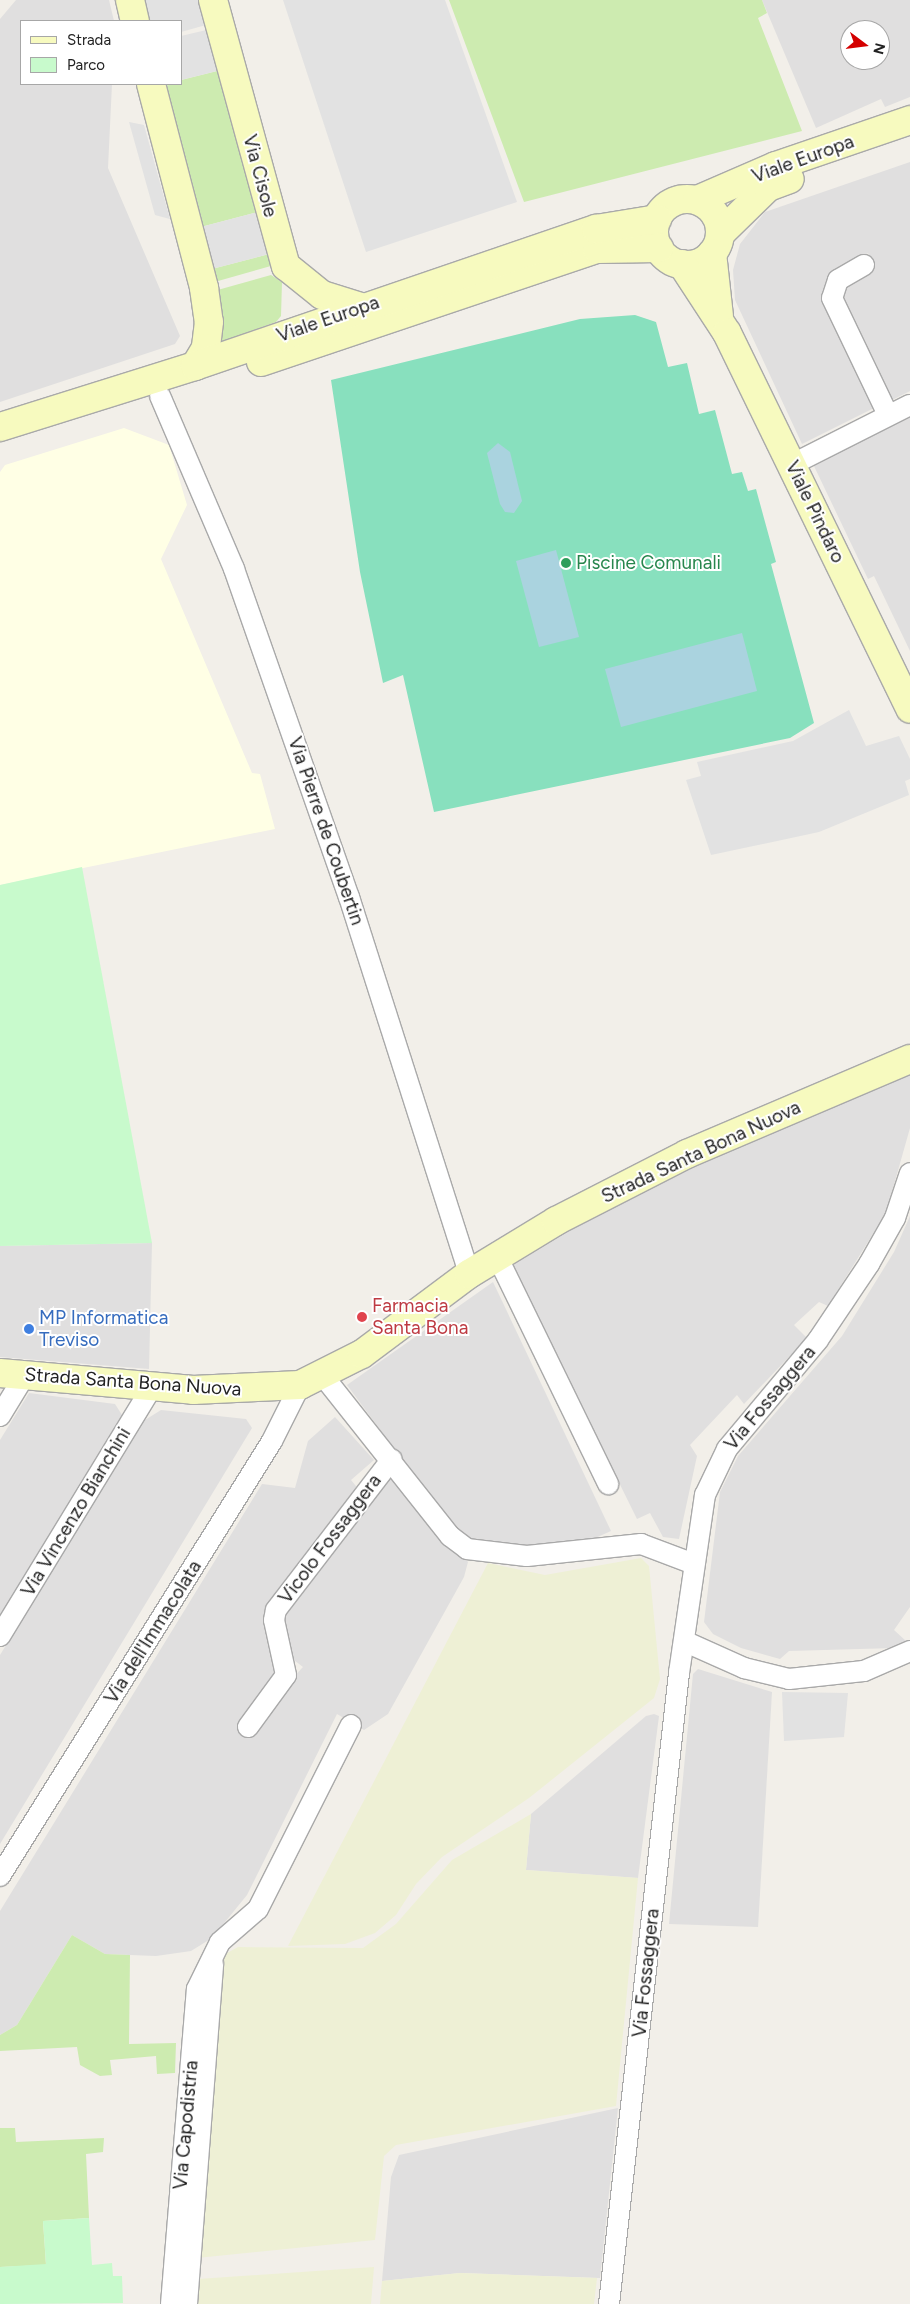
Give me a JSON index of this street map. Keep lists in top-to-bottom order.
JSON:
{
  "streets": {
    "street": [
      "Viale Europa",
      "Via Cisole",
      "Viale Pindaro",
      "Via Pierre de Coubertin",
      "Strada Santa Bona Nuova",
      "Via Fossaggera",
      "Via Vincenzo Bianchini",
      "Vicolo Fossaggera",
      "Via dell'Immacolata",
      "Via Capodistria"
    ]
  },
  "crossings": [
    ["Viale Europa", "Via Cisole"],
    ["Viale Europa", "Viale Pindaro"],
    ["Viale Europa", "Via Pierre de Coubertin"],
    ["Via Pierre de Coubertin", "Strada Santa Bona Nuova"],
    ["Strada Santa Bona Nuova", "Via Vincenzo Bianchini"],
    ["Strada Santa Bona Nuova", "Vicolo Fossaggera"],
    ["Strada Santa Bona Nuova", "Via dell'Immacolata"],
    ["Via Fossaggera", "Vicolo Fossaggera"],
    ["Vicolo Fossaggera", "Via dell'Immacolata"]
  ],
  "places": ["Piscine Comunali", "Farmacia Santa Bona", "MP Informatica Treviso"],
  "legend": ["Strada", "Parco"],
  "north": "right"
}
